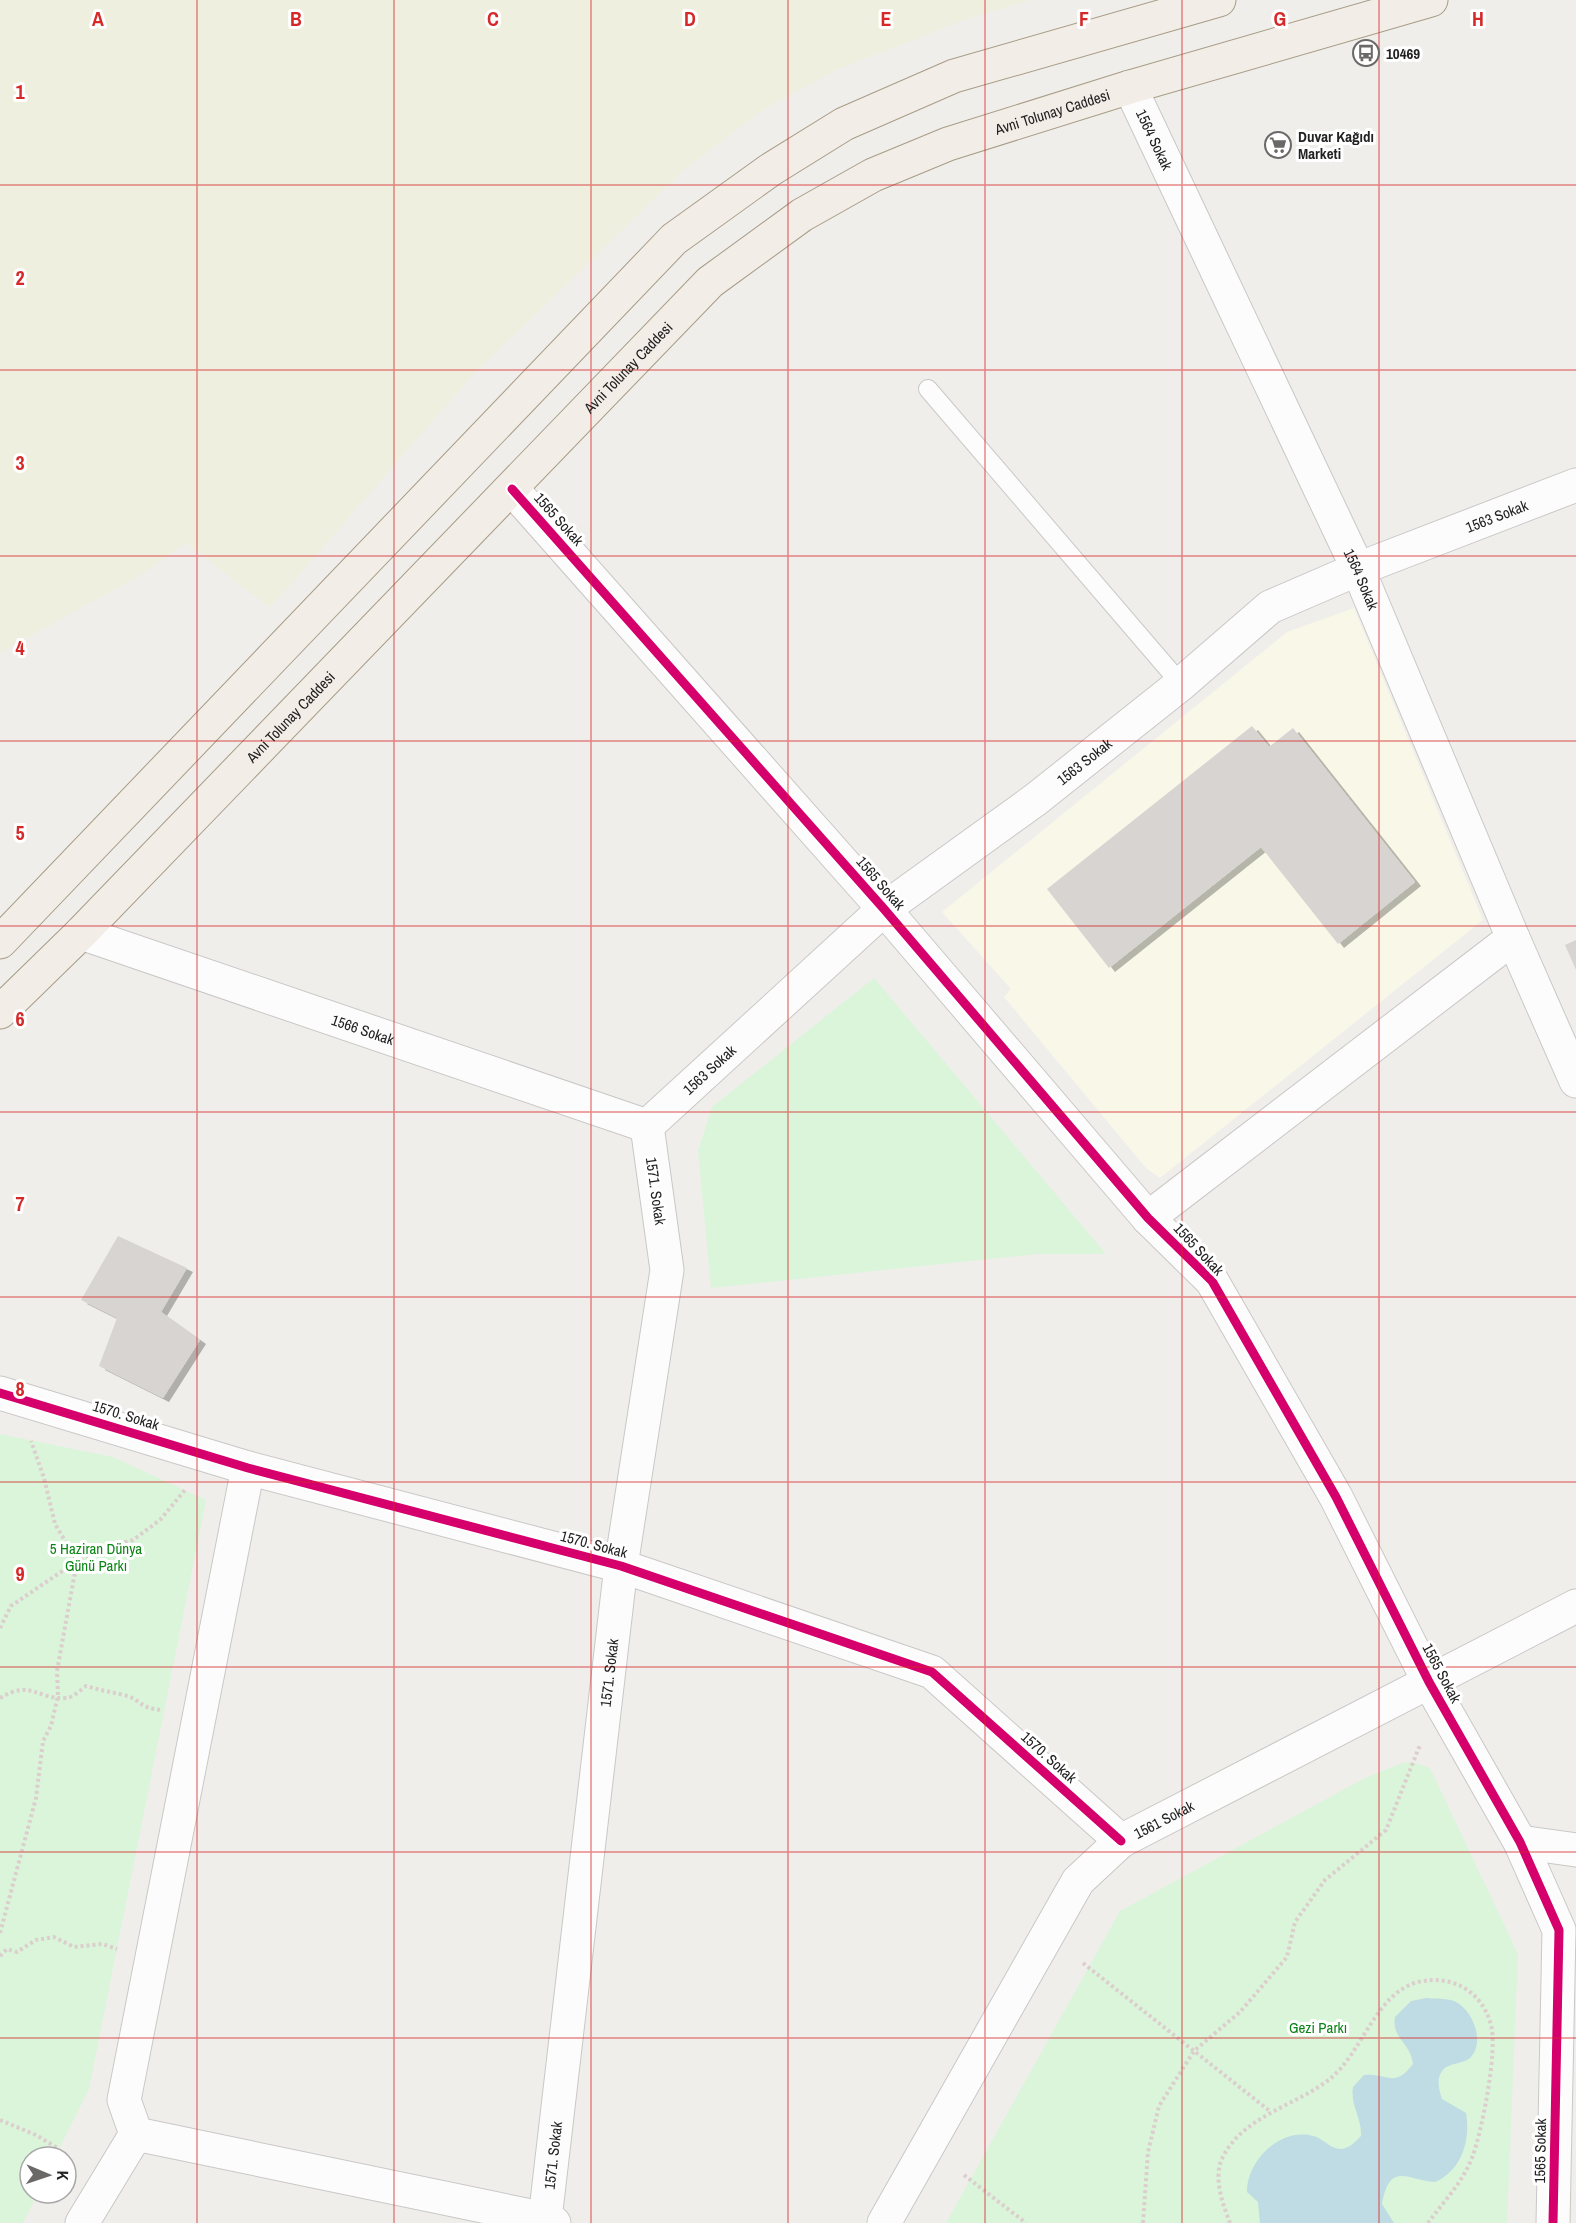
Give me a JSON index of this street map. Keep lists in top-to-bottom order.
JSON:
{
  "streets": {
    "main road": ["Avni Tolunay Caddesi"],
    "street": [
      "1564 Sokak",
      "1563 Sokak",
      "1565 Sokak",
      "1566 Sokak",
      "1571. Sokak",
      "1570. Sokak",
      "1561 Sokak"
    ]
  },
  "crossings": [
    ["Avni Tolunay Caddesi", "1564 Sokak"],
    ["Avni Tolunay Caddesi", "1565 Sokak"],
    ["Avni Tolunay Caddesi", "1566 Sokak"],
    ["1564 Sokak", "1563 Sokak"],
    ["1563 Sokak", "1565 Sokak"],
    ["1563 Sokak", "1566 Sokak"],
    ["1563 Sokak", "1571. Sokak"],
    ["1565 Sokak", "1561 Sokak"],
    ["1566 Sokak", "1571. Sokak"],
    ["1571. Sokak", "1570. Sokak"],
    ["1570. Sokak", "1561 Sokak"]
  ],
  "parks": ["5 Haziran Dünya Günü Parkı", "Gezi Parkı"],
  "places": {
    "bus stop": ["10469"],
    "supermarket": ["Duvar Kağıdı Marketi"]
  },
  "north": "right",
  "grid": {
    "columns": [
      "A",
      "B",
      "C",
      "D",
      "E",
      "F",
      "G",
      "H"
    ],
    "rows": [
      "1",
      "2",
      "3",
      "4",
      "5",
      "6",
      "7",
      "8",
      "9"
    ]
  }
}
